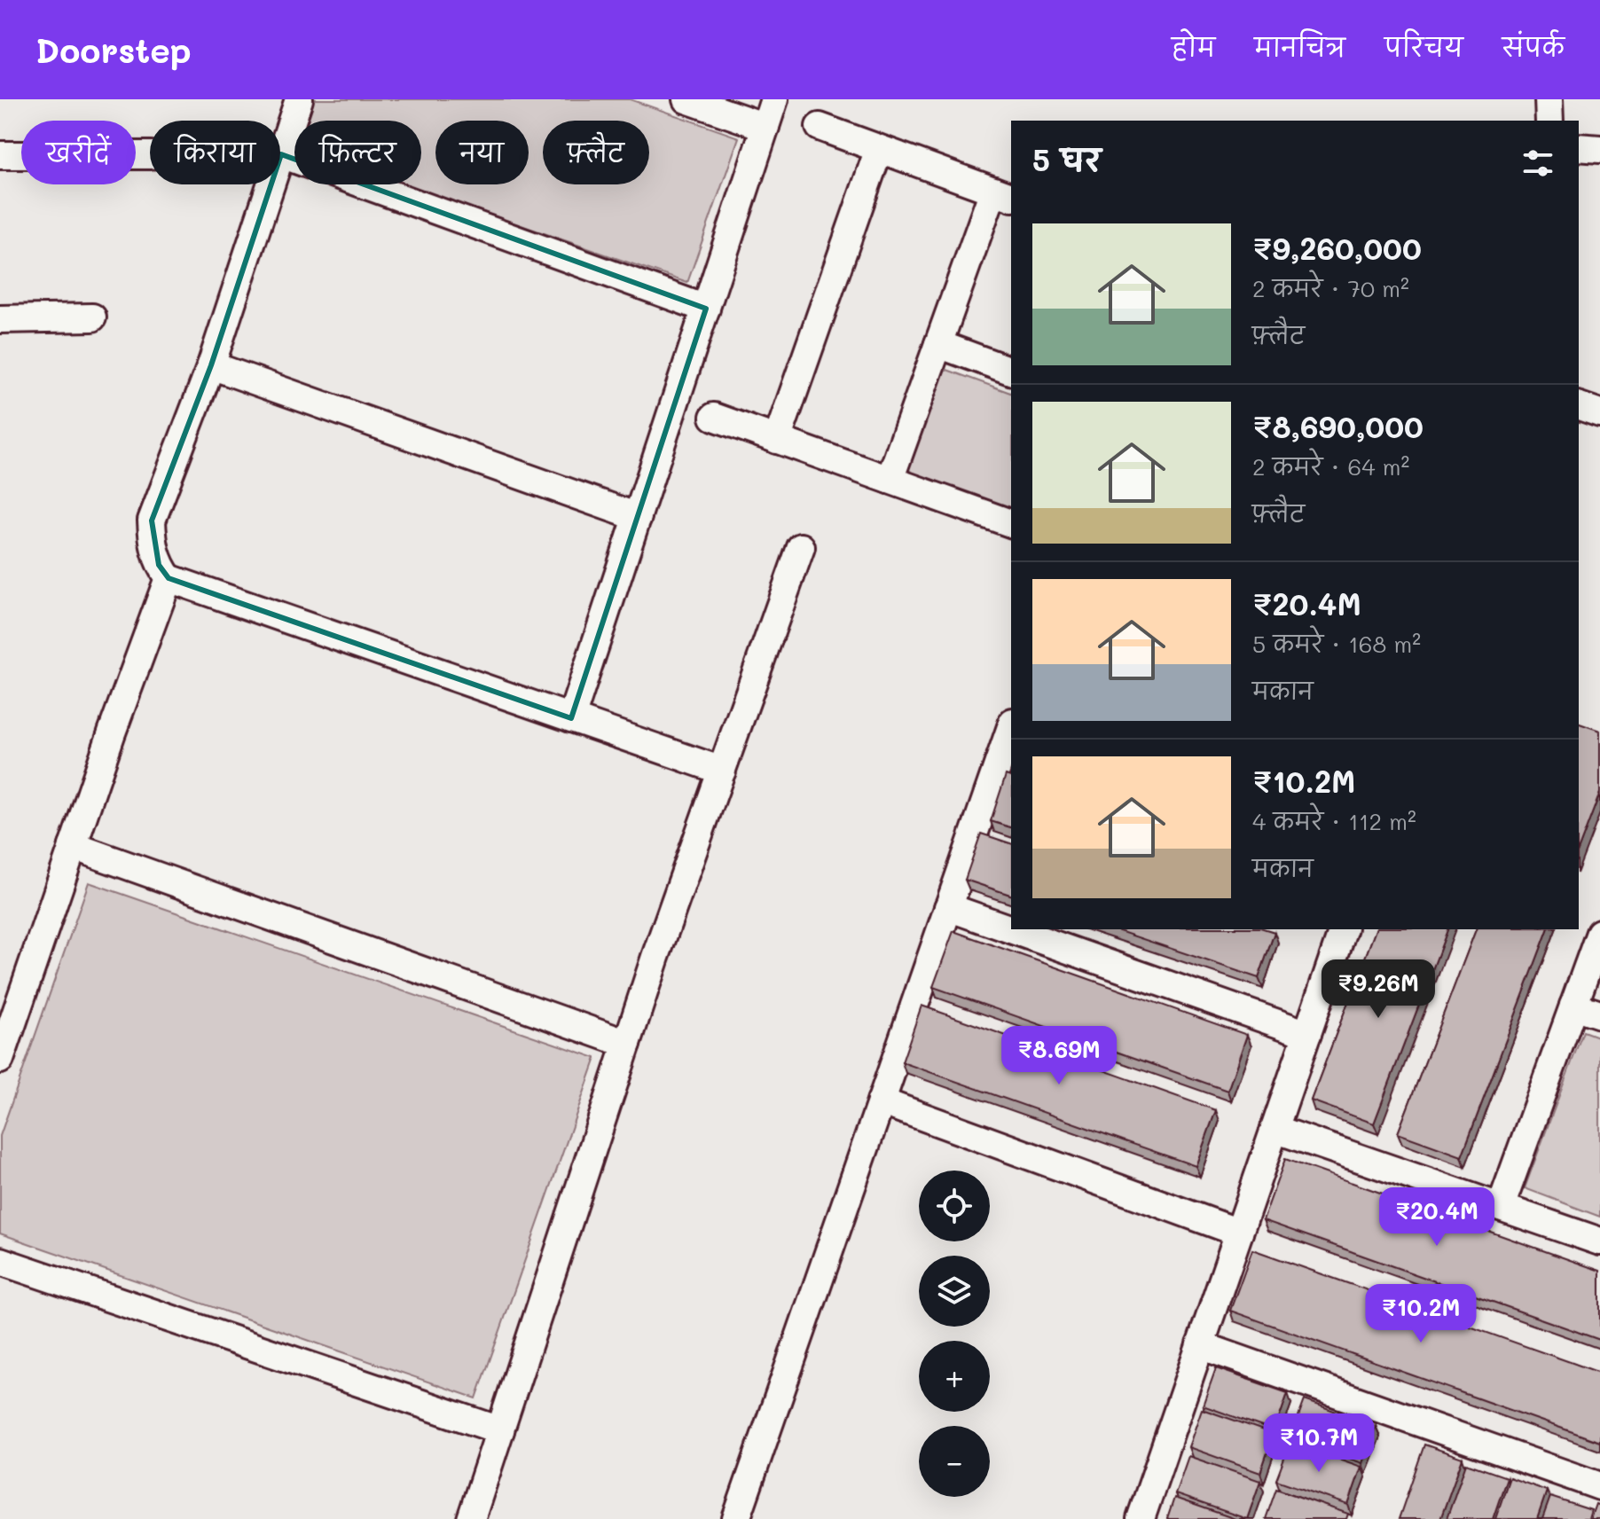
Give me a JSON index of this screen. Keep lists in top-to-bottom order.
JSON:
{
  "page": {
    "header": "Doorstep",
    "nav": [
      "होम",
      "मानचित्र",
      "परिचय",
      "संपर्क"
    ],
    "chip": [
      "खरीदें",
      "किराया",
      "फ़िल्टर",
      "नया",
      "फ़्लैट"
    ],
    "heading": "5 घर",
    "list": [
      {
        "name": "₹9,260,000",
        "note": "2 कमरे · 70 m² · फ़्लैट"
      },
      {
        "name": "₹8,690,000",
        "note": "2 कमरे · 64 m² · फ़्लैट"
      },
      {
        "name": "₹20.4M",
        "note": "5 कमरे · 168 m² · मकान"
      },
      {
        "name": "₹10.2M",
        "note": "4 कमरे · 112 m² · मकान"
      }
    ],
    "price": [
      "₹9.26M",
      "₹8.69M",
      "₹20.4M",
      "₹10.2M",
      "₹10.7M"
    ],
    "map_buttons": ["+", "−"]
  }
}
